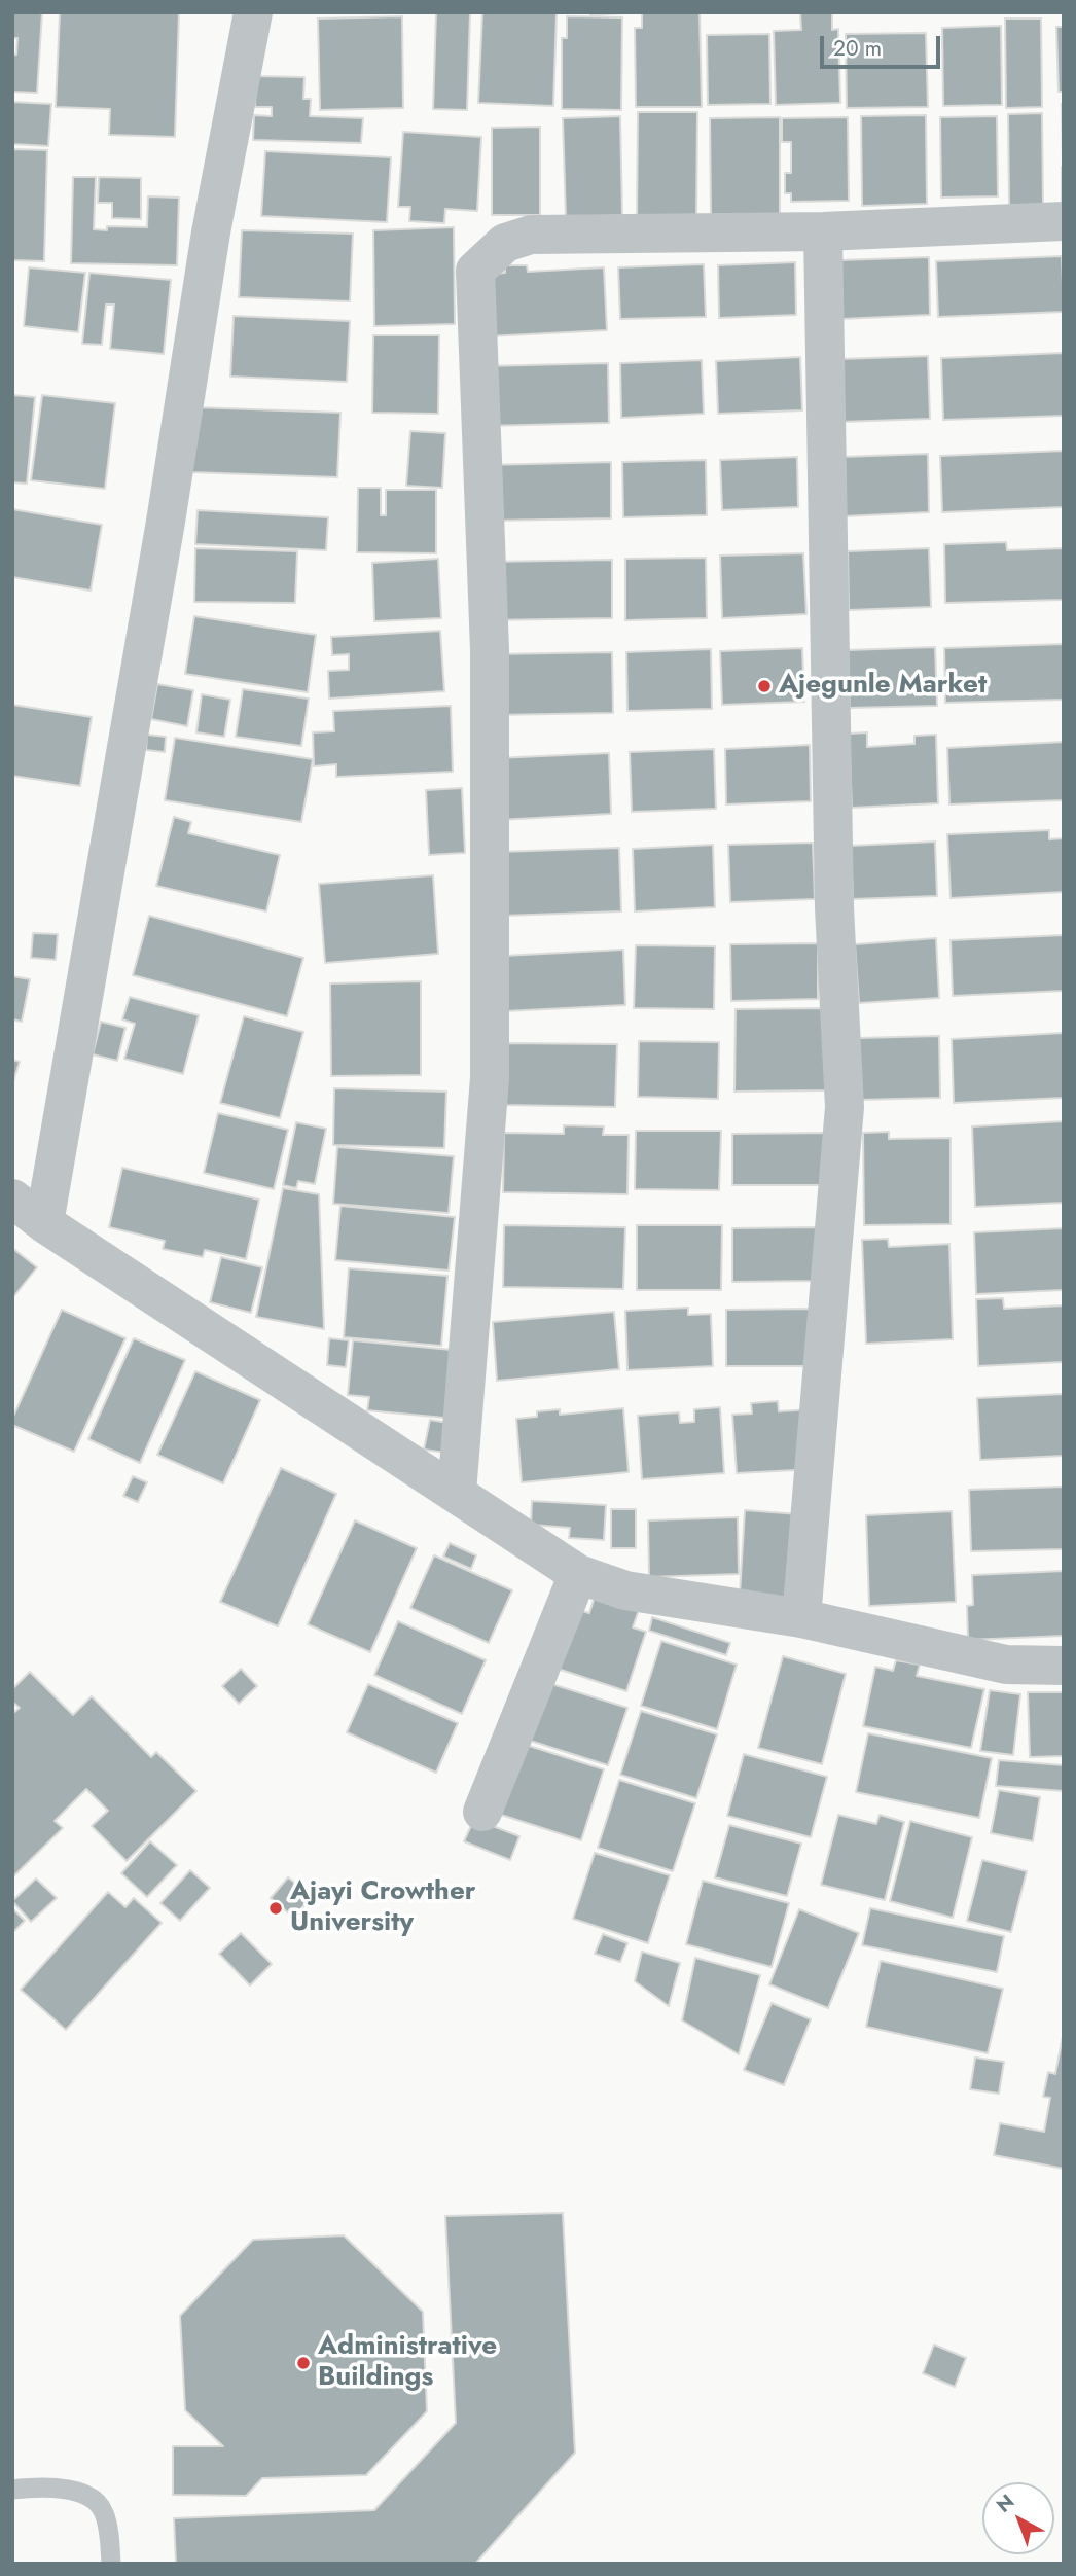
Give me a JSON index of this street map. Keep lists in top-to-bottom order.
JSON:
{
  "places": ["Ajegunle Market", "Ajayi Crowther University", "Administrative Buildings"],
  "scale_bar": "20 m",
  "north": "top left"
}
